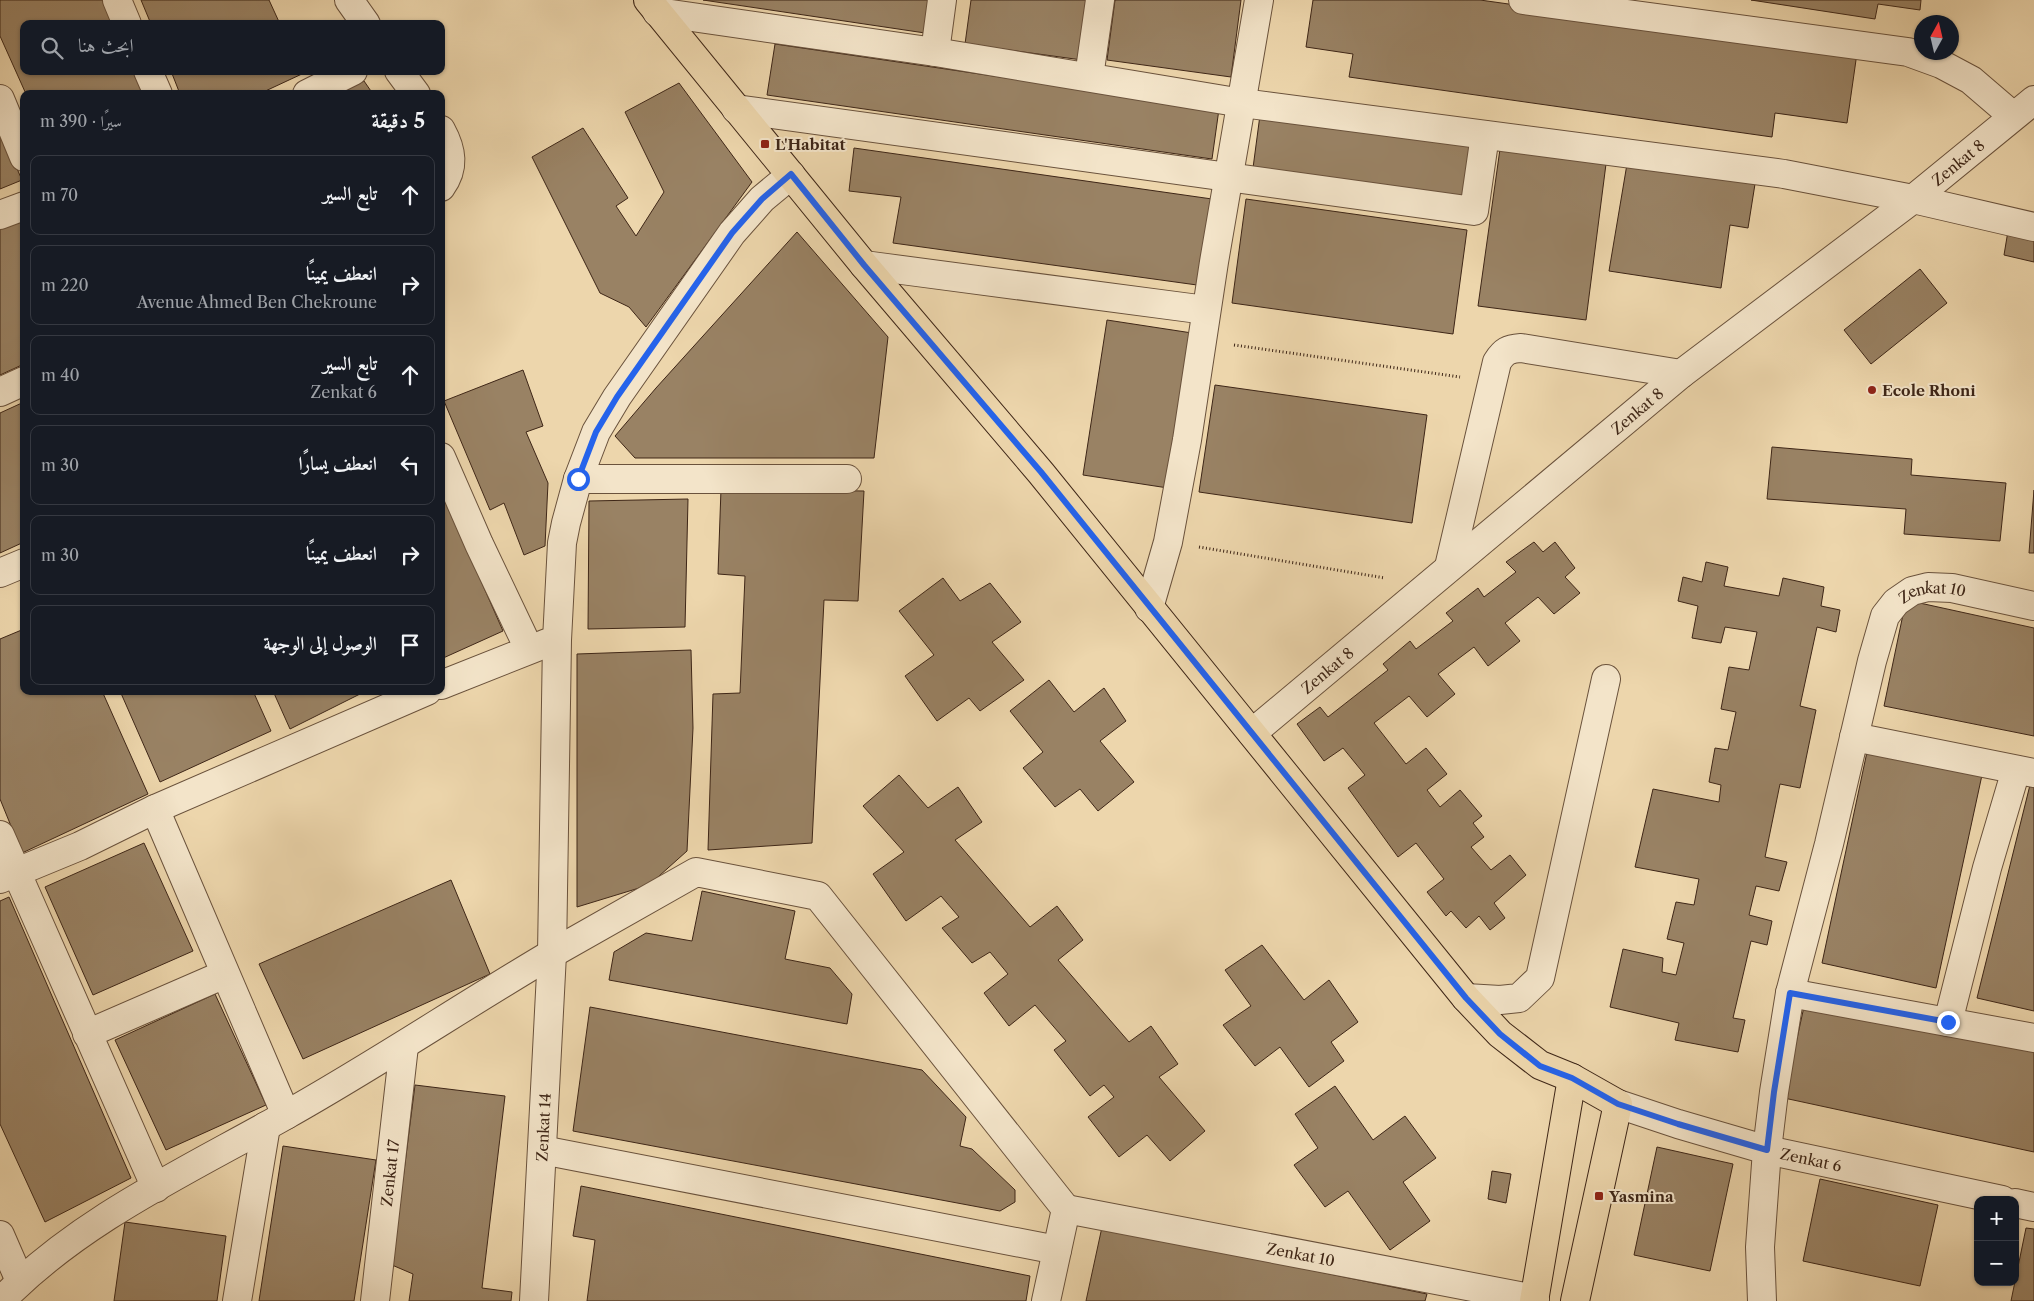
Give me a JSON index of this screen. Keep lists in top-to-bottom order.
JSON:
{
  "streets": {
    "main road": ["Zenkat 6"],
    "street": [
      "Zenkat 8",
      "Zenkat 10",
      "Zenkat 14",
      "Zenkat 17"
    ]
  },
  "crossings": [
    ["Zenkat 8", "Zenkat 6"],
    ["Zenkat 10", "Zenkat 6"],
    ["Zenkat 14", "Zenkat 6"]
  ],
  "places": {
    "transit": ["L'Habitat", "Yasmina"],
    "other": ["Ecole Rhoni"]
  },
  "north": "top",
  "page": {
    "search": "ابحث هنا",
    "heading": ["5 دقيقة", "سيرًا · 390 m"],
    "list": [
      ["تابع السير", "70 m"],
      ["انعطف يمينًا", "Avenue Ahmed Ben Chekroune", "220 m"],
      ["تابع السير", "Zenkat 6", "40 m"],
      ["انعطف يسارًا", "30 m"],
      ["انعطف يمينًا", "30 m"],
      "الوصول إلى الوجهة"
    ],
    "map_buttons": ["+", "−"]
  }
}
